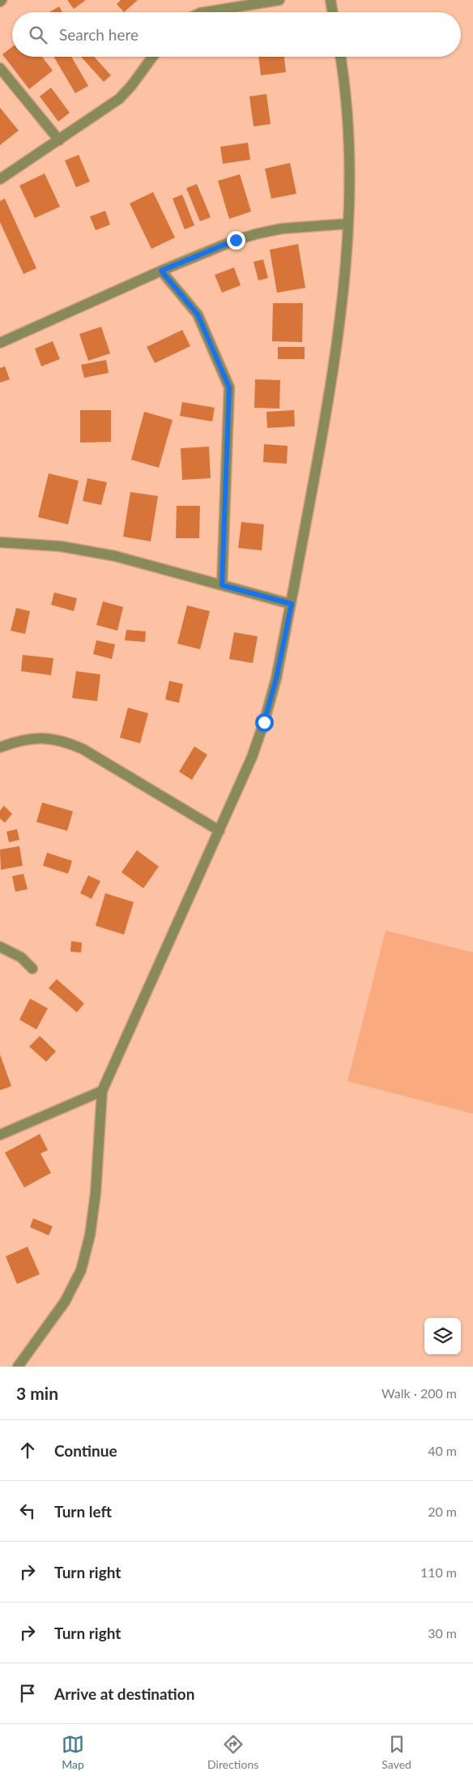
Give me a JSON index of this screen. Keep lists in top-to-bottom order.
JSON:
{
  "page": {
    "search": "Search here",
    "heading": ["3 min", "Walk · 200 m"],
    "list": [
      ["Continue", "40 m"],
      ["Turn left", "20 m"],
      ["Turn right", "110 m"],
      ["Turn right", "30 m"],
      "Arrive at destination"
    ],
    "nav": ["Map", "Directions", "Saved"]
  }
}
